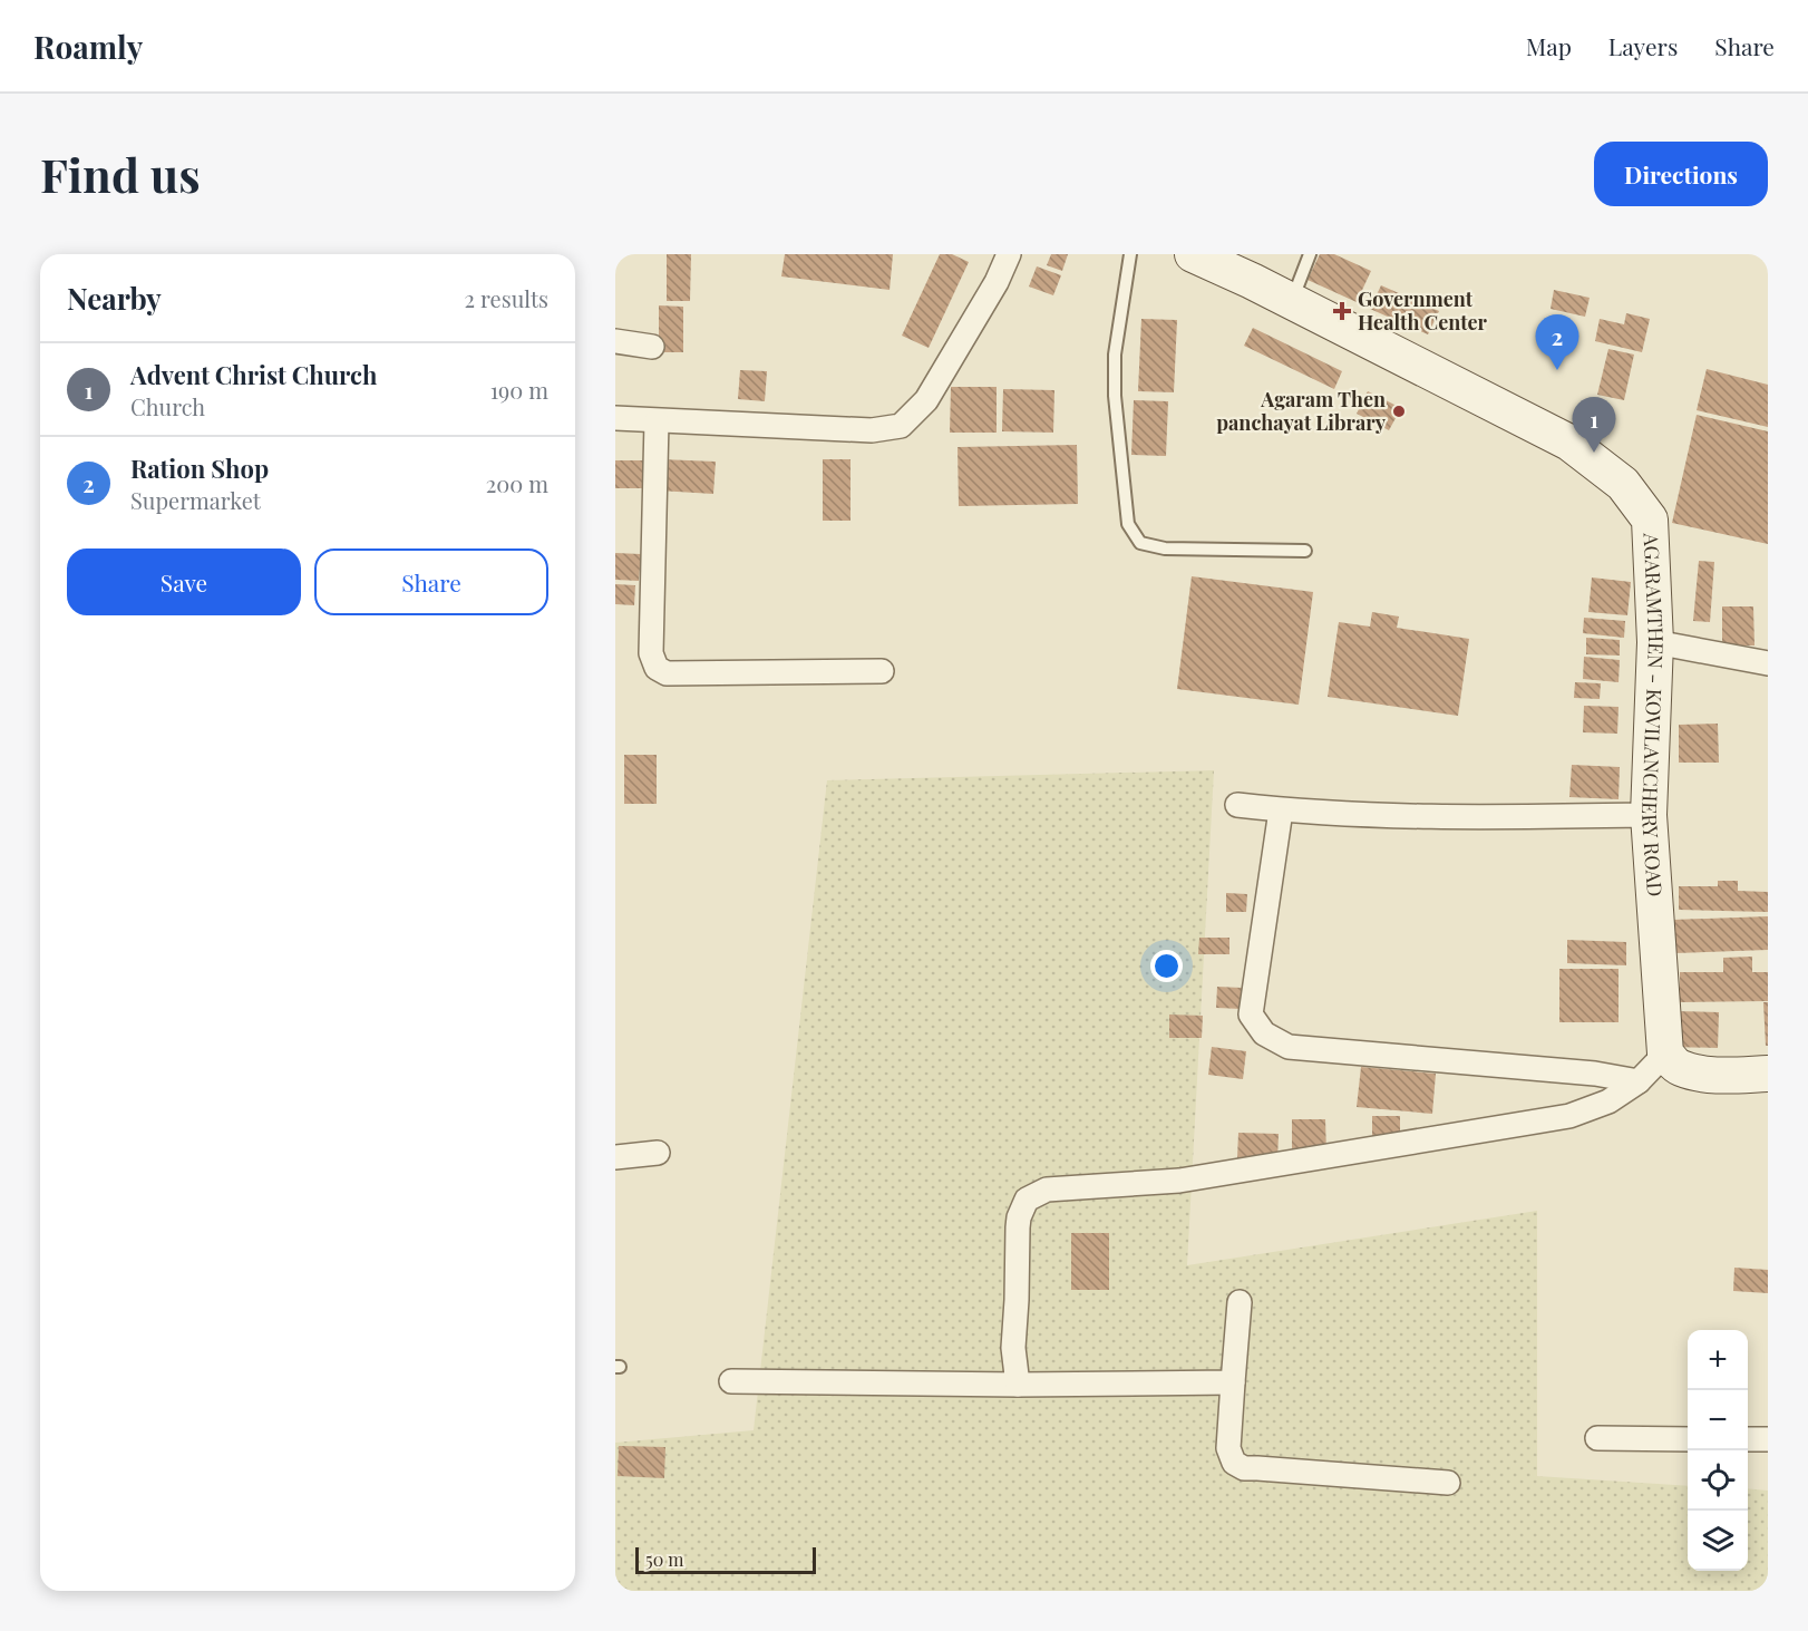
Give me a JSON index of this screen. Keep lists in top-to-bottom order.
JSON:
{
  "streets": {
    "main road": ["AGARAMTHEN - KOVILANCHERY ROAD"]
  },
  "places": {
    "health": ["Government Health Center"],
    "other": ["Agaram Then panchayat Library"]
  },
  "scale_bar": "50 m",
  "page": {
    "header": "Roamly",
    "nav": ["Map", "Layers", "Share"],
    "buttons": [
      "Directions",
      ["Save", "Share"]
    ],
    "title": "Find us",
    "heading": ["Nearby", "2 results"],
    "pins": ["2", "1"],
    "list": [
      {
        "mark": "1",
        "name": "Advent Christ Church",
        "note": "Church",
        "value": "190 m"
      },
      {
        "mark": "2",
        "name": "Ration Shop",
        "note": "Supermarket",
        "value": "200 m"
      }
    ],
    "map_buttons": ["+", "−"],
    "scale": "50 m"
  }
}
